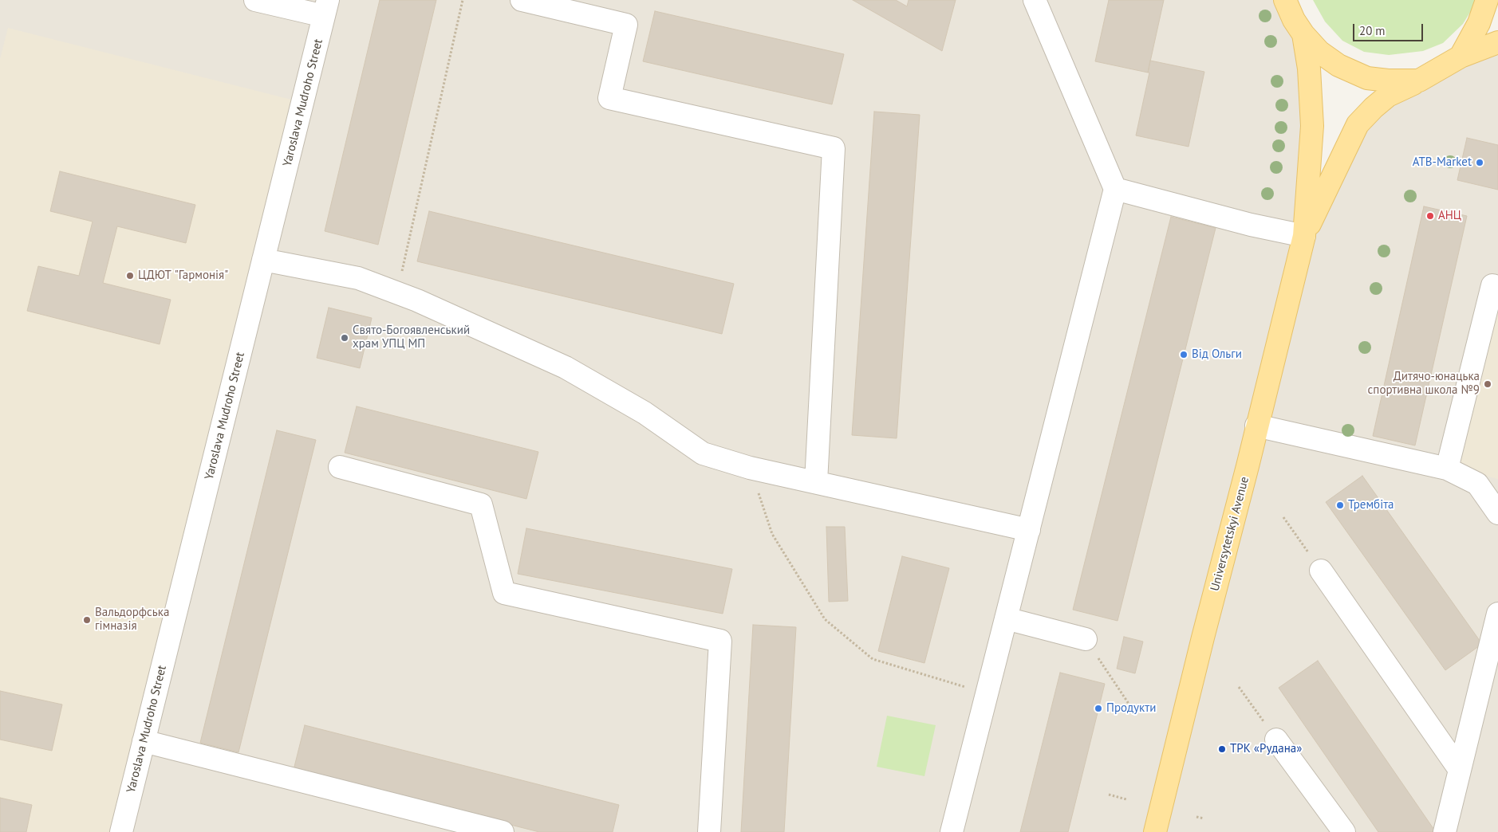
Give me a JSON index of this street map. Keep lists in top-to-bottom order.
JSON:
{
  "streets": {
    "main road": ["Universytetskyi Avenue"],
    "street": ["Yaroslava Mudroho Street"]
  },
  "places": [
    "ATB-Market",
    "АНЦ",
    "ЦДЮТ \"Гармонія\"",
    "Свято-Богоявленський храм УПЦ МП",
    "Від Ольги",
    "Дитячо-юнацька спортивна школа №9",
    "Трембіта",
    "Вальдорфська гімназія",
    "Продукти",
    "ТРК «Рудана»"
  ],
  "scale_bar": "20 m"
}
